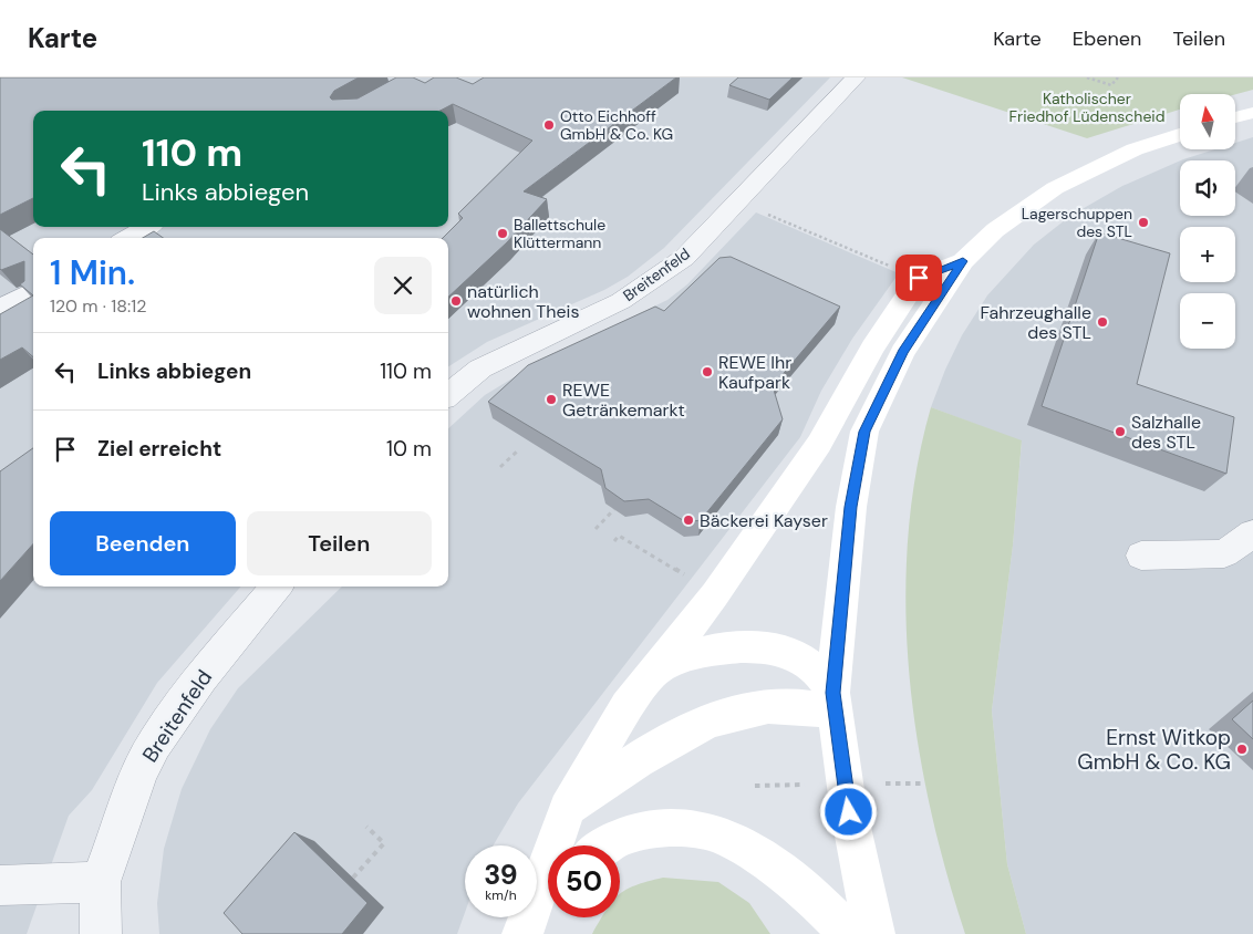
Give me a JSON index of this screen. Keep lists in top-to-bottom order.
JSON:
{
  "streets": {
    "street": ["Breitenfeld"]
  },
  "parks": ["Katholischer Friedhof Lüdenscheid"],
  "places": [
    "Otto Eichhoff GmbH & Co. KG",
    "Lagerschuppen des STL",
    "Ballettschule Klüttermann",
    "natürlich wohnen Theis",
    "Fahrzeughalle des STL",
    "REWE Ihr Kaufpark",
    "REWE Getränkemarkt",
    "Salzhalle des STL",
    "Bäckerei Kayser",
    "Ernst Witkop GmbH & Co. KG"
  ],
  "north": "top",
  "page": {
    "header": "Karte",
    "nav": ["Karte", "Ebenen", "Teilen"],
    "map_buttons": ["+", "−"],
    "turn": ["110 m", "Links abbiegen"],
    "heading": ["1 Min.", "120 m · 18:12"],
    "list": [
      {
        "name": "Links abbiegen",
        "value": "110 m"
      },
      {
        "name": "Ziel erreicht",
        "value": "10 m"
      }
    ],
    "buttons": ["Beenden", "Teilen"],
    "speed": "39 km/h",
    "limit": "50"
  }
}
